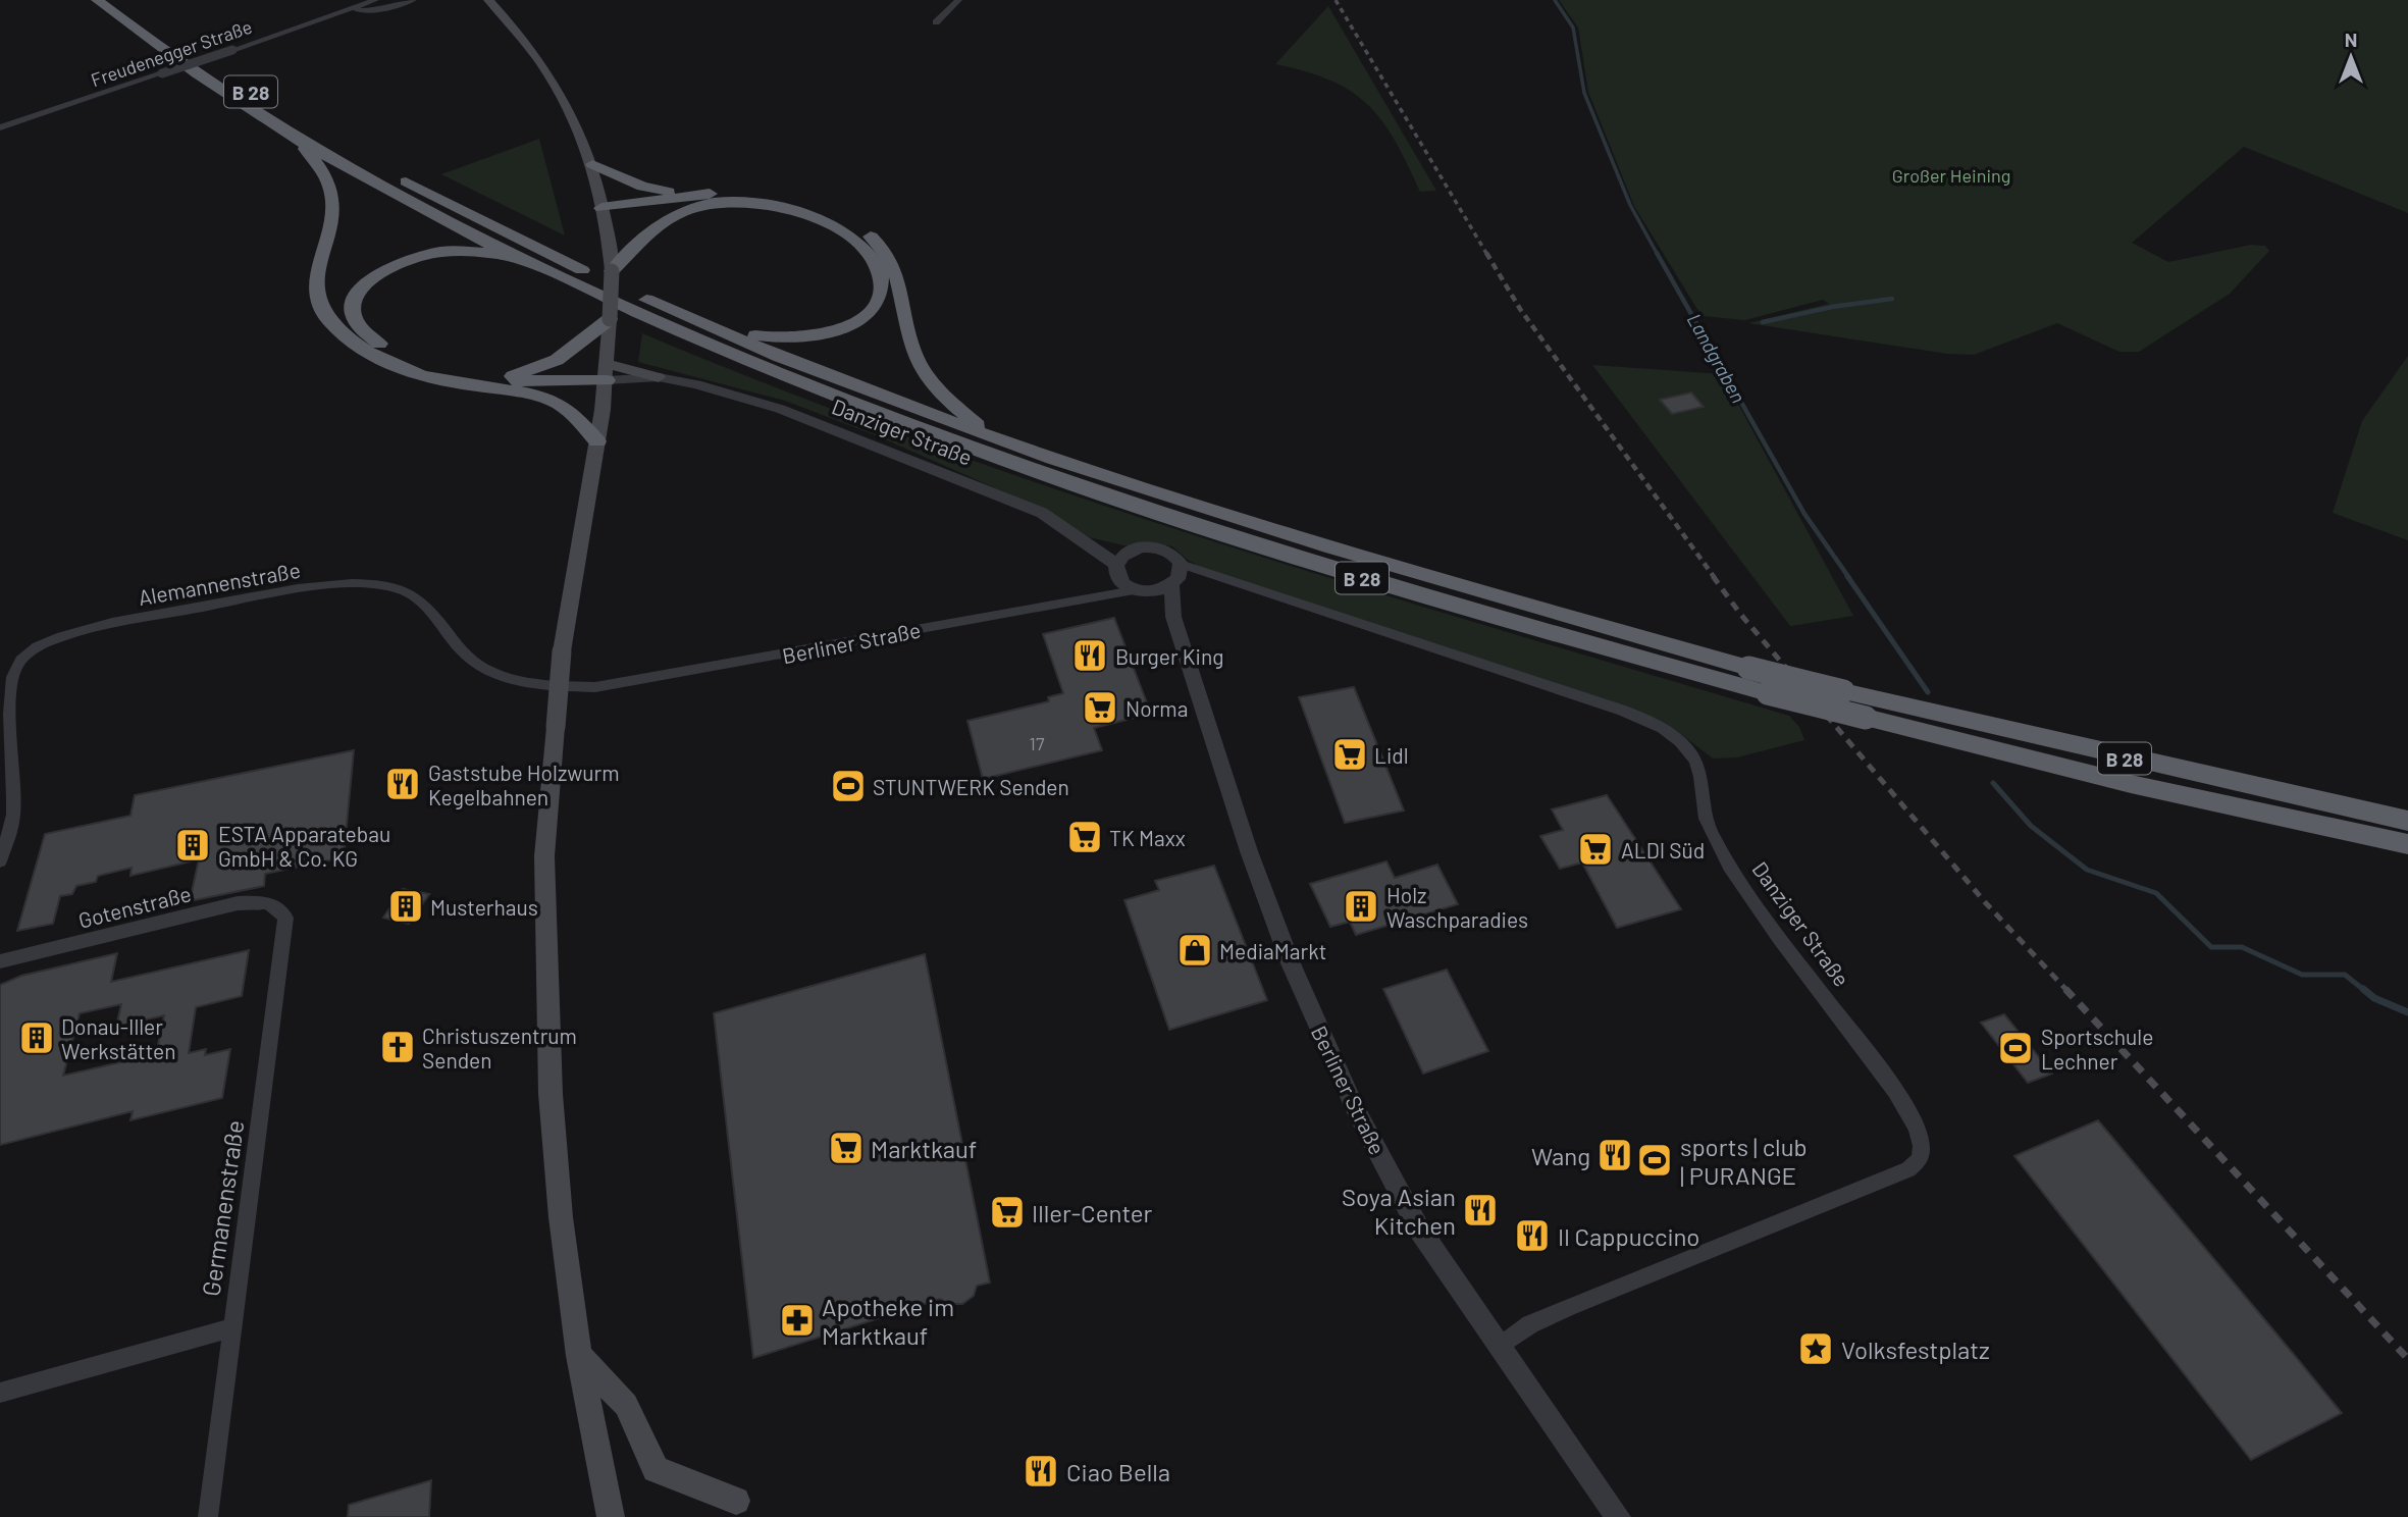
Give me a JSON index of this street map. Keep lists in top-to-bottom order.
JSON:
{
  "streets": {
    "highway": ["B 28"],
    "street": [
      "Freudenegger Straße",
      "Danziger Straße",
      "Alemannenstraße",
      "Berliner Straße",
      "Gotenstraße",
      "Germanenstraße"
    ]
  },
  "crossings": [
    ["Danziger Straße", "Berliner Straße"],
    ["Alemannenstraße", "Berliner Straße"],
    ["Gotenstraße", "Germanenstraße"]
  ],
  "water": ["Landgraben"],
  "parks": ["Großer Heining"],
  "places": {
    "restaurant": [
      "Burger King",
      "Gaststube Holzwurm Kegelbahnen",
      "Wang",
      "Soya Asian Kitchen",
      "Il Cappuccino",
      "Ciao Bella"
    ],
    "supermarket": [
      "Norma",
      "Lidl",
      "TK Maxx",
      "ALDI Süd",
      "Marktkauf",
      "Iller-Center"
    ],
    "sports": ["STUNTWERK Senden", "Sportschule Lechner", "sports | club | PURANGE"],
    "building": [
      "ESTA Apparatebau GmbH & Co. KG",
      "Musterhaus",
      "Holz Waschparadies",
      "Donau-Iller Werkstätten"
    ],
    "shop": ["MediaMarkt"],
    "church": ["Christuszentrum Senden"],
    "pharmacy": ["Apotheke im Marktkauf"],
    "place": ["Volksfestplatz"]
  },
  "house_numbers": ["17"],
  "north": "top"
}
